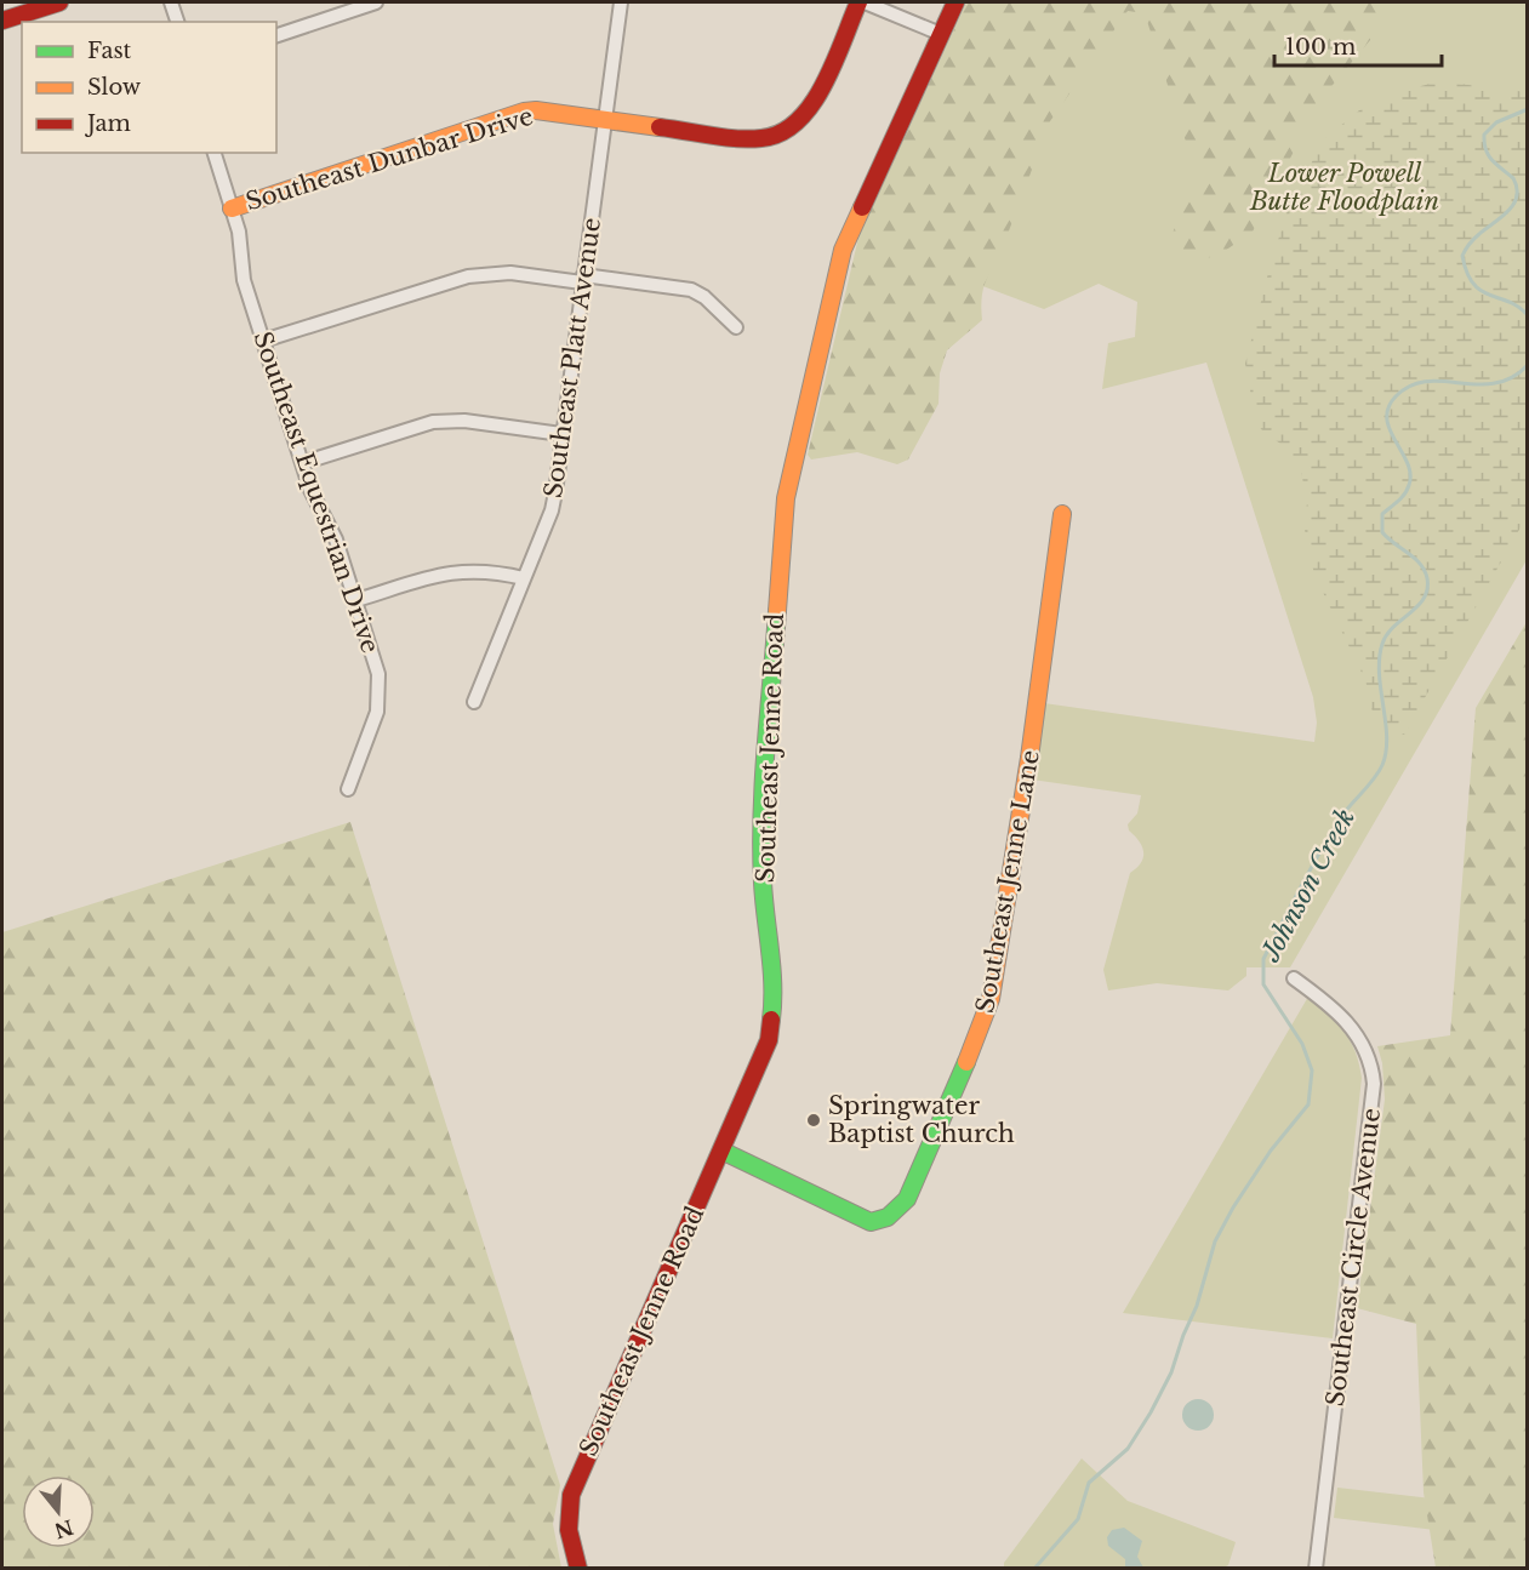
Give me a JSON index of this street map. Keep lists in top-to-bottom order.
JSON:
{
  "streets": {
    "street": [
      "Southeast Dunbar Drive",
      "Southeast Platt Avenue",
      "Southeast Equestrian Drive",
      "Southeast Jenne Road",
      "Southeast Jenne Lane",
      "Southeast Circle Avenue"
    ]
  },
  "crossings": [
    ["Southeast Dunbar Drive", "Southeast Platt Avenue"],
    ["Southeast Dunbar Drive", "Southeast Equestrian Drive"],
    ["Southeast Jenne Road", "Southeast Jenne Lane"]
  ],
  "water": ["Johnson Creek"],
  "parks": ["Lower Powell Butte Floodplain"],
  "places": ["Springwater Baptist Church"],
  "legend": ["Fast", "Slow", "Jam"],
  "scale_bar": "100 m",
  "north": "bottom"
}
